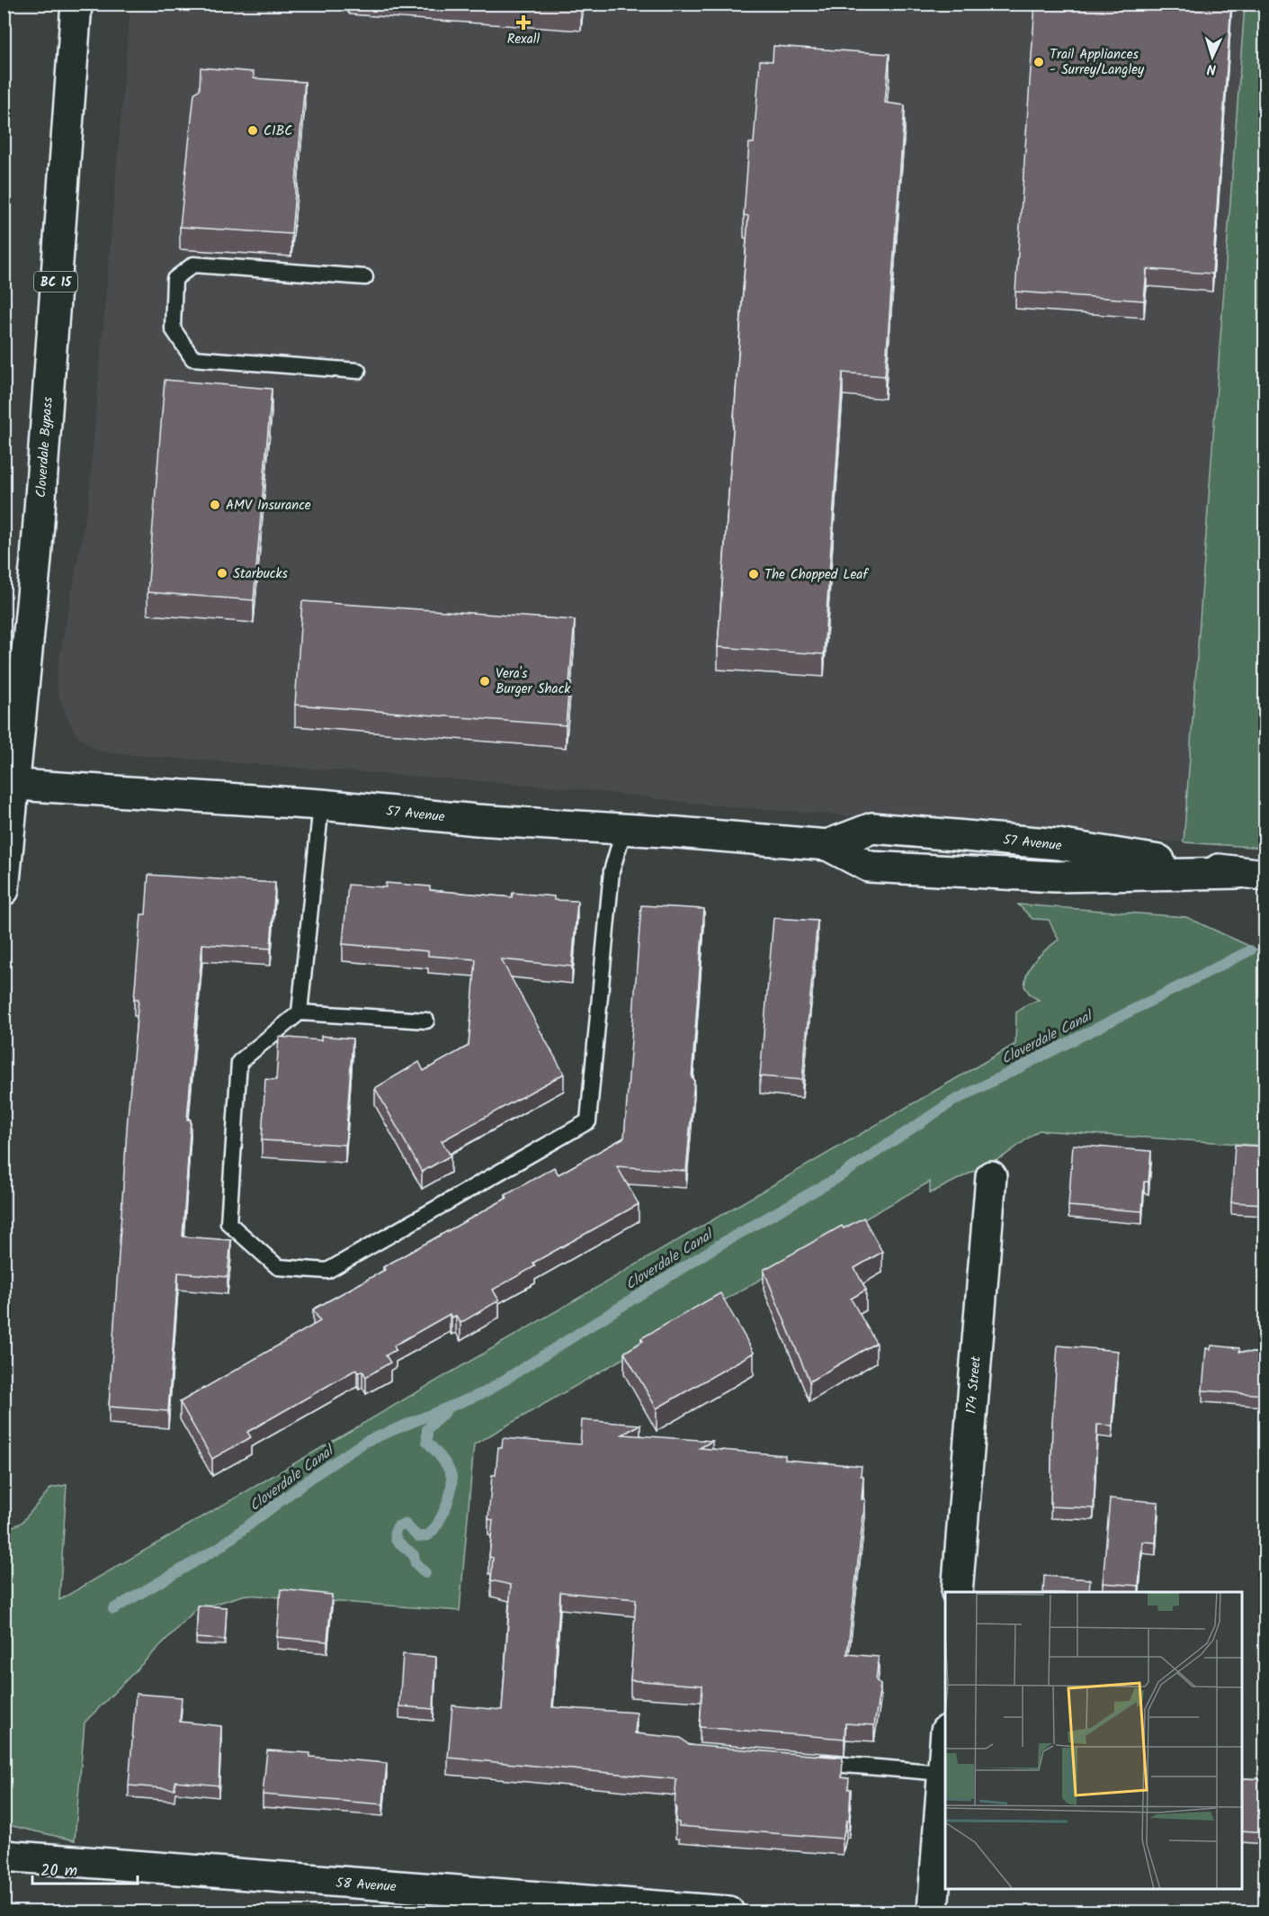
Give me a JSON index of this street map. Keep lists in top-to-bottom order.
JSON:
{
  "streets": {
    "main road": [
      "BC 15",
      "Cloverdale Bypass",
      "57 Avenue",
      "174 Street",
      "58 Avenue"
    ]
  },
  "crossings": [
    ["Cloverdale Bypass", "57 Avenue"]
  ],
  "water": ["Cloverdale Canal"],
  "places": {
    "health": ["Rexall"],
    "other": [
      "Trail Appliances - Surrey/Langley",
      "CIBC",
      "AMV Insurance",
      "Starbucks",
      "The Chopped Leaf",
      "Vera's Burger Shack"
    ]
  },
  "scale_bar": "20 m",
  "north": "bottom"
}
